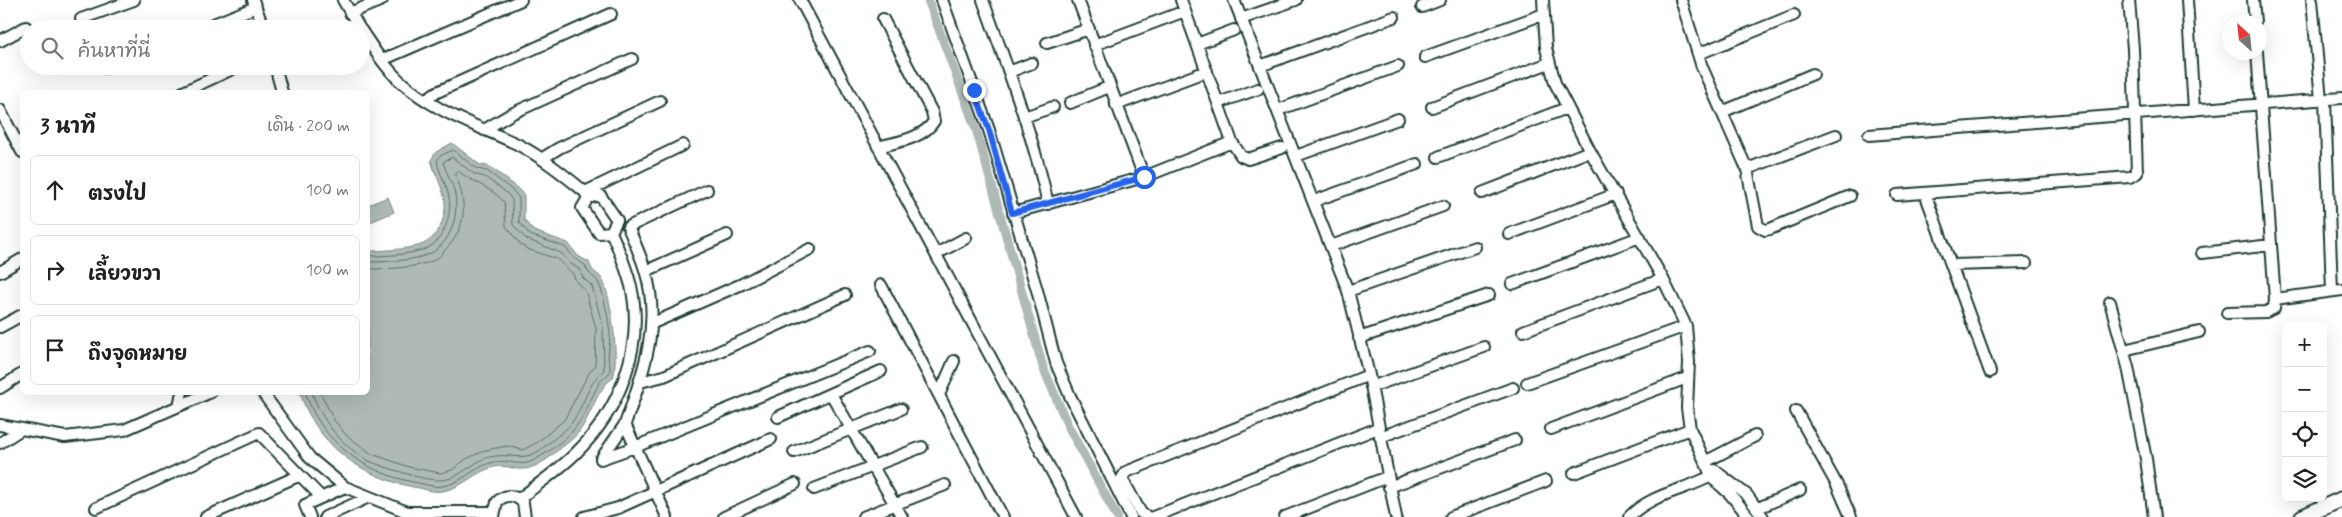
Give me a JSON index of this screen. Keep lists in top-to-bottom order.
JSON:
{
  "north": "top left",
  "page": {
    "search": "ค้นหาที่นี่",
    "heading": ["3 นาที", "เดิน · 200 m"],
    "list": [
      ["ตรงไป", "100 m"],
      ["เลี้ยวขวา", "100 m"],
      "ถึงจุดหมาย"
    ],
    "map_buttons": ["+", "−"]
  }
}
